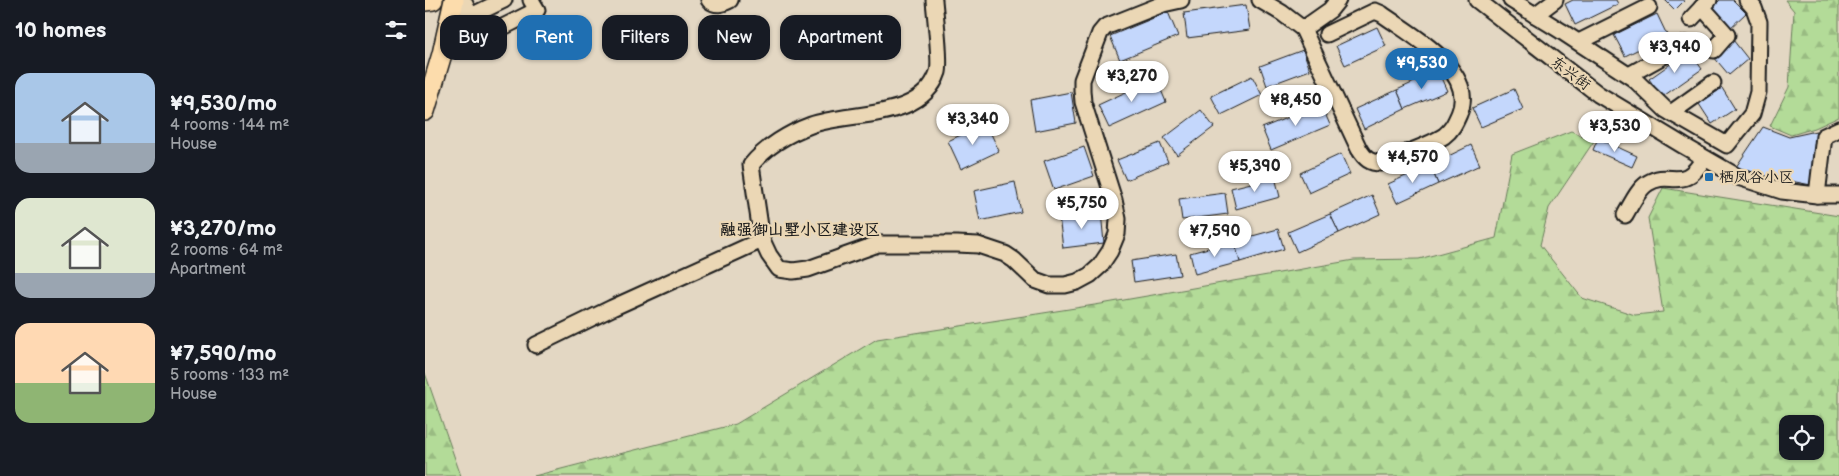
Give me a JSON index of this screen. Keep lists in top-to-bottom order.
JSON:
{
  "streets": {
    "street": ["东兴街"]
  },
  "districts": ["融强御山墅小区建设区"],
  "places": {
    "transit": ["栖凤谷小区"]
  },
  "page": {
    "heading": "10 homes",
    "chip": [
      "Buy",
      "Rent",
      "Filters",
      "New",
      "Apartment"
    ],
    "price": [
      "¥3,940",
      "¥9,530",
      "¥3,270",
      "¥8,450",
      "¥3,340",
      "¥3,530",
      "¥4,570",
      "¥5,390",
      "¥5,750",
      "¥7,590"
    ],
    "list": [
      {
        "name": "¥9,530/mo",
        "note": "4 rooms · 144 m² · House"
      },
      {
        "name": "¥3,270/mo",
        "note": "2 rooms · 64 m² · Apartment"
      },
      {
        "name": "¥7,590/mo",
        "note": "5 rooms · 133 m² · House"
      }
    ]
  }
}
